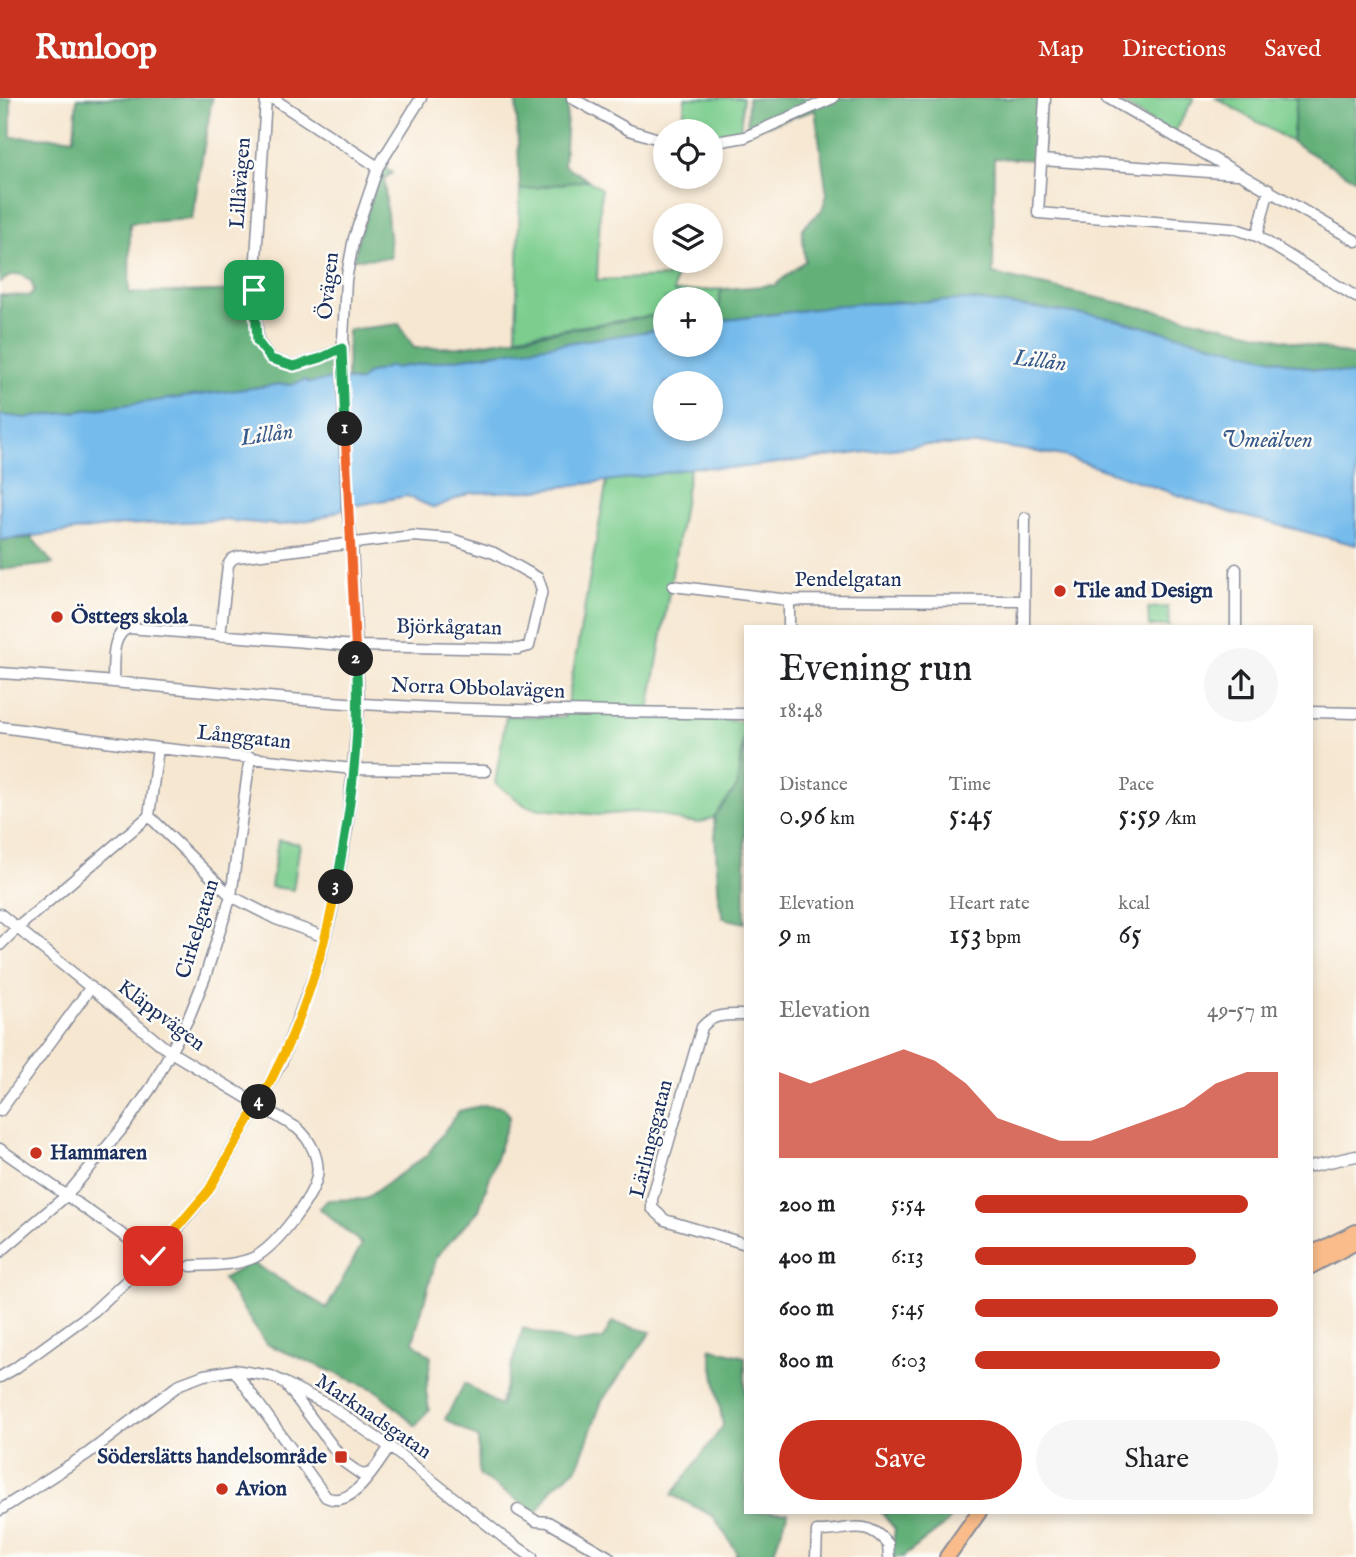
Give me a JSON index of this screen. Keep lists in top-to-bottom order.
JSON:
{
  "streets": {
    "street": [
      "Lillåvägen",
      "Övägen",
      "Pendelgatan",
      "Björkågatan",
      "Norra Obbolavägen",
      "Långgatan",
      "Cirkelgatan",
      "Kläppvägen",
      "Lärlingsgatan",
      "Marknadsgatan"
    ]
  },
  "crossings": [
    ["Lillåvägen", "Övägen"],
    ["Övägen", "Björkågatan"],
    ["Övägen", "Norra Obbolavägen"],
    ["Övägen", "Långgatan"],
    ["Övägen", "Kläppvägen"],
    ["Långgatan", "Cirkelgatan"],
    ["Cirkelgatan", "Kläppvägen"]
  ],
  "water": ["Lillån", "Umeälven"],
  "places": {
    "other": [
      "Tile and Design",
      "Östtegs skola",
      "Hammaren",
      "Avion"
    ],
    "transit": ["Söderslätts handelsområde"]
  },
  "page": {
    "header": "Runloop",
    "nav": ["Map", "Directions", "Saved"],
    "map_buttons": ["+", "−"],
    "pins": [
      "1",
      "2",
      "3",
      "4"
    ],
    "heading": ["Evening run", "18:48"],
    "stats": [
      ["Distance", "0.96 km"],
      ["Time", "5:45"],
      ["Pace", "5:59 /km"],
      ["Elevation", "9 m"],
      ["Heart rate", "153 bpm"],
      ["kcal", "65"]
    ],
    "chart": ["Elevation", "49–57 m"],
    "list": [
      {
        "name": "200 m",
        "note": "5:54"
      },
      {
        "name": "400 m",
        "note": "6:13"
      },
      {
        "name": "600 m",
        "note": "5:45"
      },
      {
        "name": "800 m",
        "note": "6:03"
      }
    ],
    "buttons": ["Save", "Share"]
  }
}
